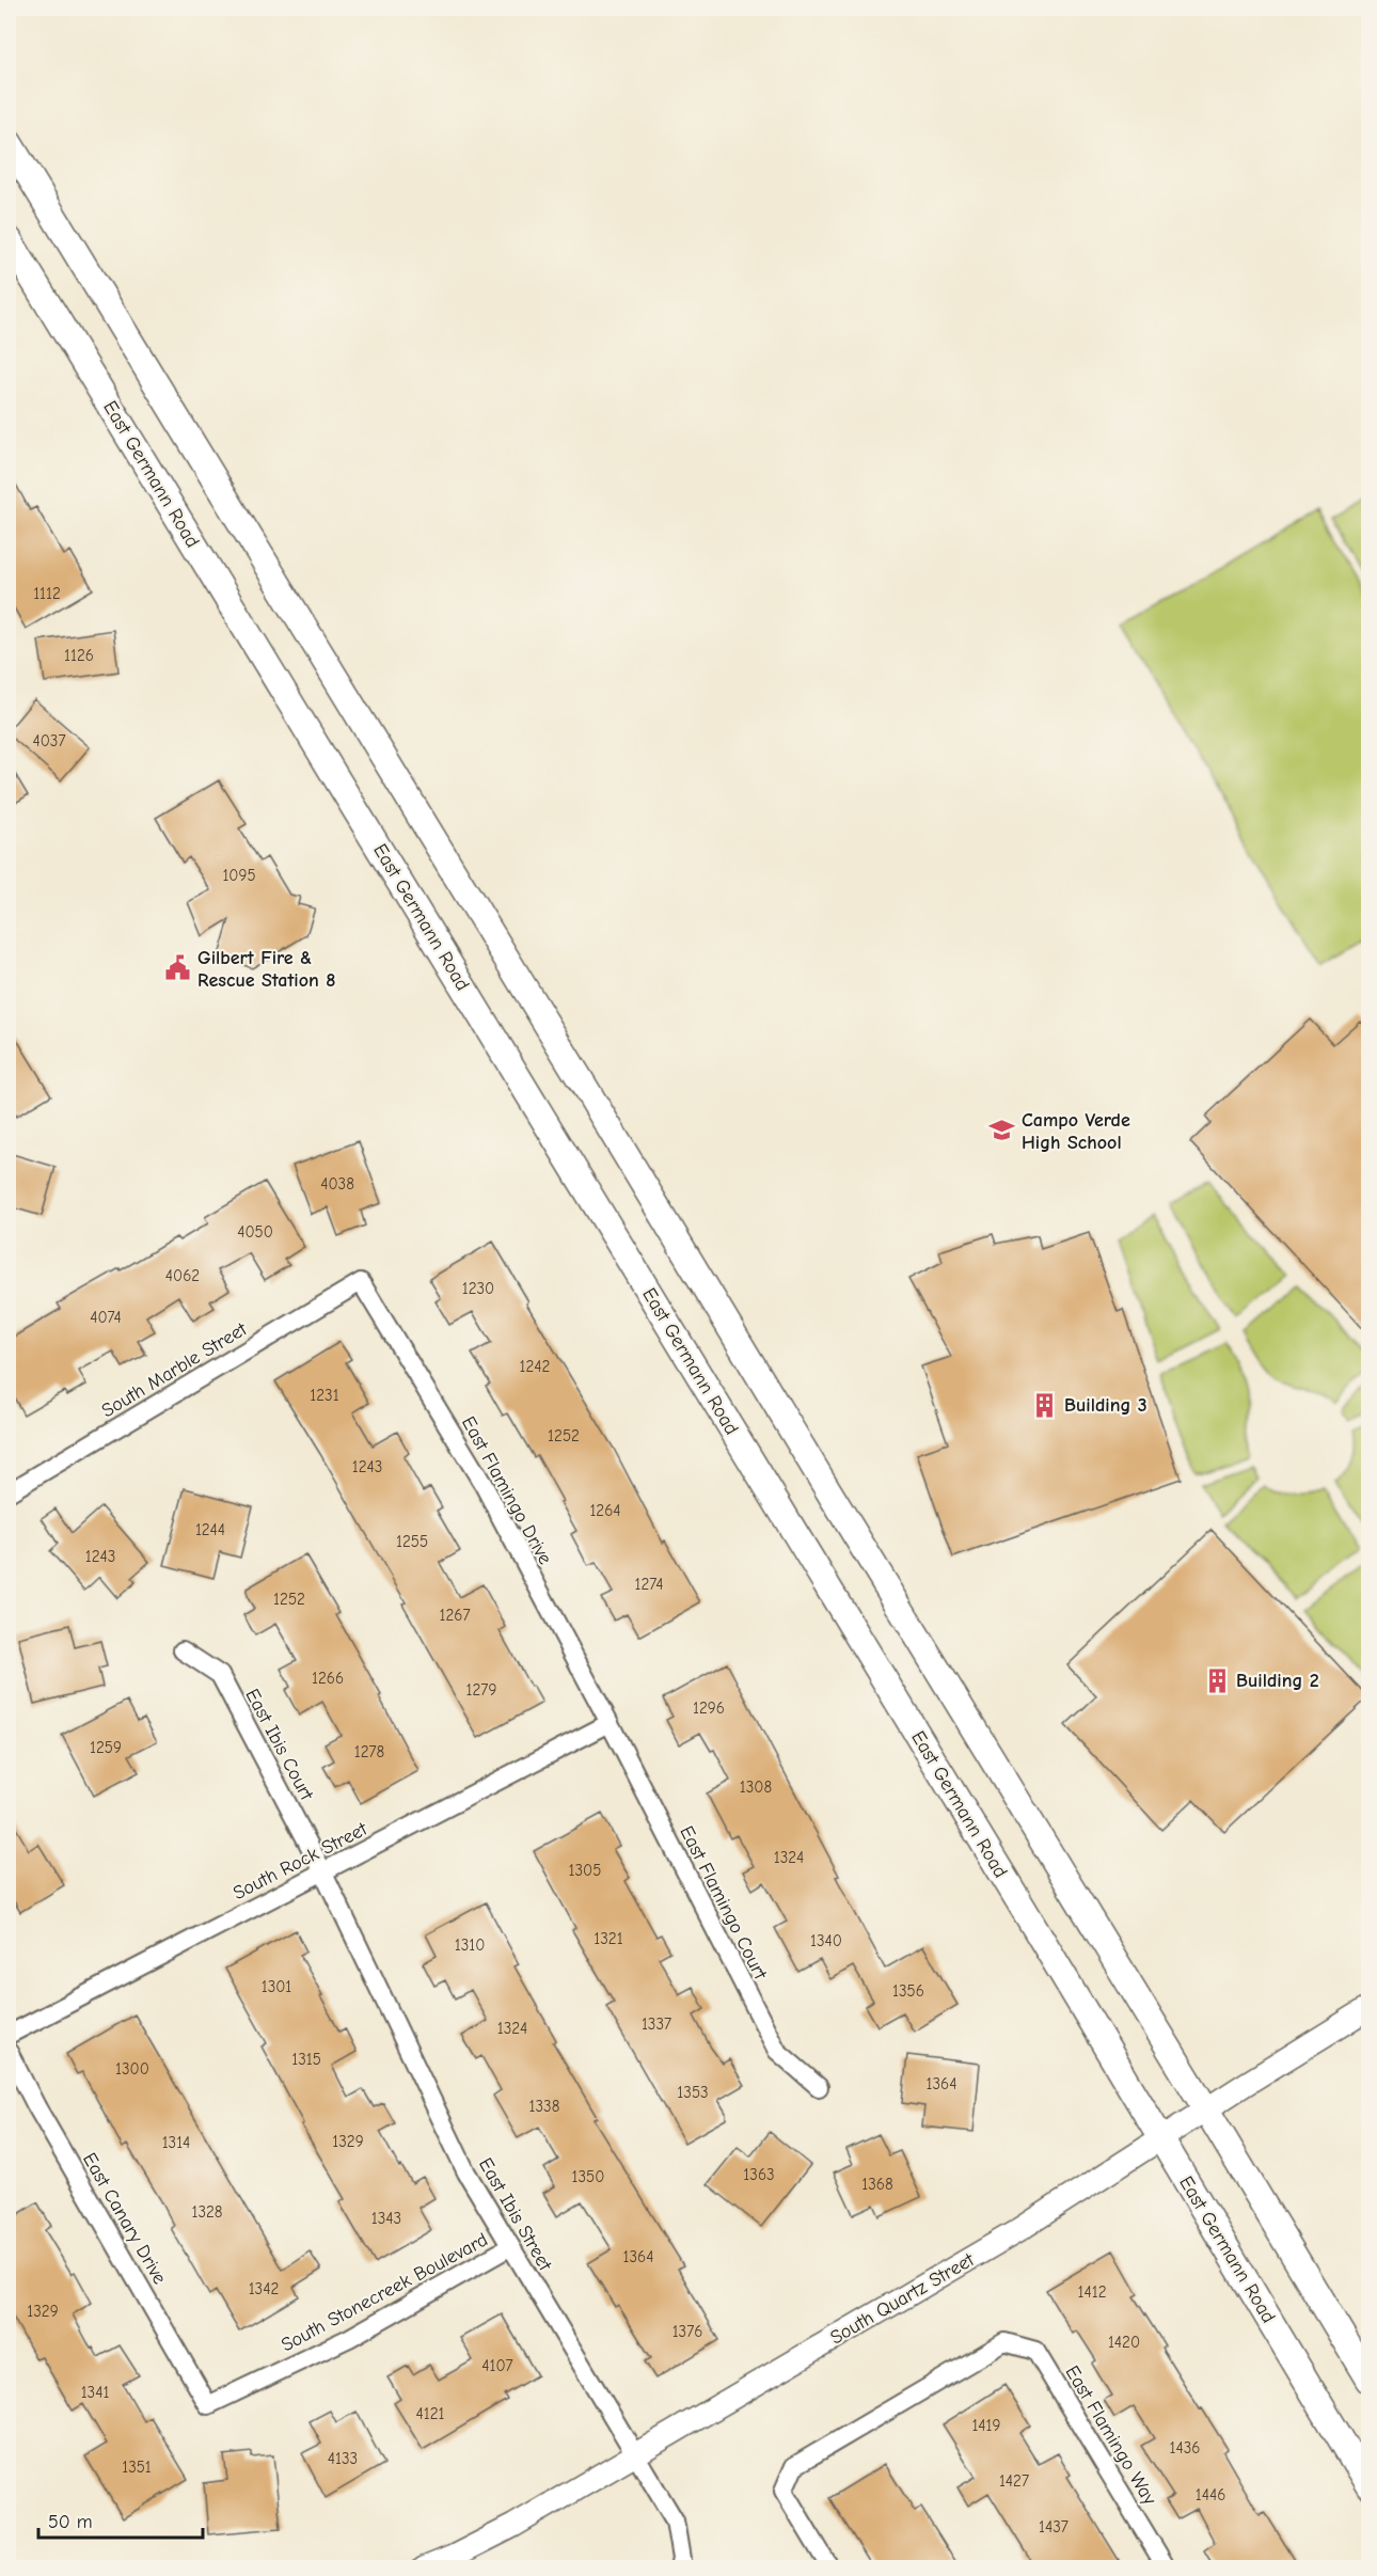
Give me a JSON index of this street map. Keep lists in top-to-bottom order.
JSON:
{
  "streets": {
    "main road": ["East Germann Road"],
    "street": [
      "South Marble Street",
      "East Flamingo Drive",
      "East Ibis Court",
      "South Rock Street",
      "East Flamingo Court",
      "East Ibis Street",
      "East Canary Drive",
      "South Stonecreek Boulevard",
      "South Quartz Street",
      "East Flamingo Way"
    ]
  },
  "crossings": [
    ["East Germann Road", "South Quartz Street"],
    ["South Marble Street", "East Flamingo Drive"],
    ["East Flamingo Drive", "South Rock Street"],
    ["East Flamingo Drive", "East Flamingo Court"],
    ["East Ibis Court", "South Rock Street"],
    ["East Ibis Court", "East Ibis Street"],
    ["South Rock Street", "East Flamingo Court"],
    ["South Rock Street", "East Ibis Street"],
    ["East Ibis Street", "South Stonecreek Boulevard"],
    ["East Ibis Street", "South Quartz Street"],
    ["East Canary Drive", "South Stonecreek Boulevard"]
  ],
  "places": {
    "public building": ["Gilbert Fire & Rescue Station 8"],
    "school or university": ["Campo Verde High School"],
    "building": ["Building 3", "Building 2"]
  },
  "house_numbers": [
    "1112",
    "1126",
    "4037",
    "1095",
    "4038",
    "4050",
    "4062",
    "1230",
    "4074",
    "1242",
    "1231",
    "1252",
    "1243",
    "1264",
    "1244",
    "1255",
    "1243",
    "1274",
    "1252",
    "1267",
    "1266",
    "1279",
    "1296",
    "1259",
    "1278",
    "1308",
    "1324",
    "1305",
    "1321",
    "1340",
    "1310",
    "1301",
    "1356",
    "1337",
    "1324",
    "1315",
    "1300",
    "1364",
    "1353",
    "1338",
    "1329",
    "1314",
    "1363",
    "1350",
    "1368",
    "1328",
    "1343",
    "1364",
    "1342",
    "1412",
    "1329",
    "1376",
    "1420",
    "4107",
    "1341",
    "4121",
    "1419",
    "1436",
    "4133",
    "1351",
    "1427",
    "1446",
    "1437"
  ],
  "scale_bar": "50 m"
}
